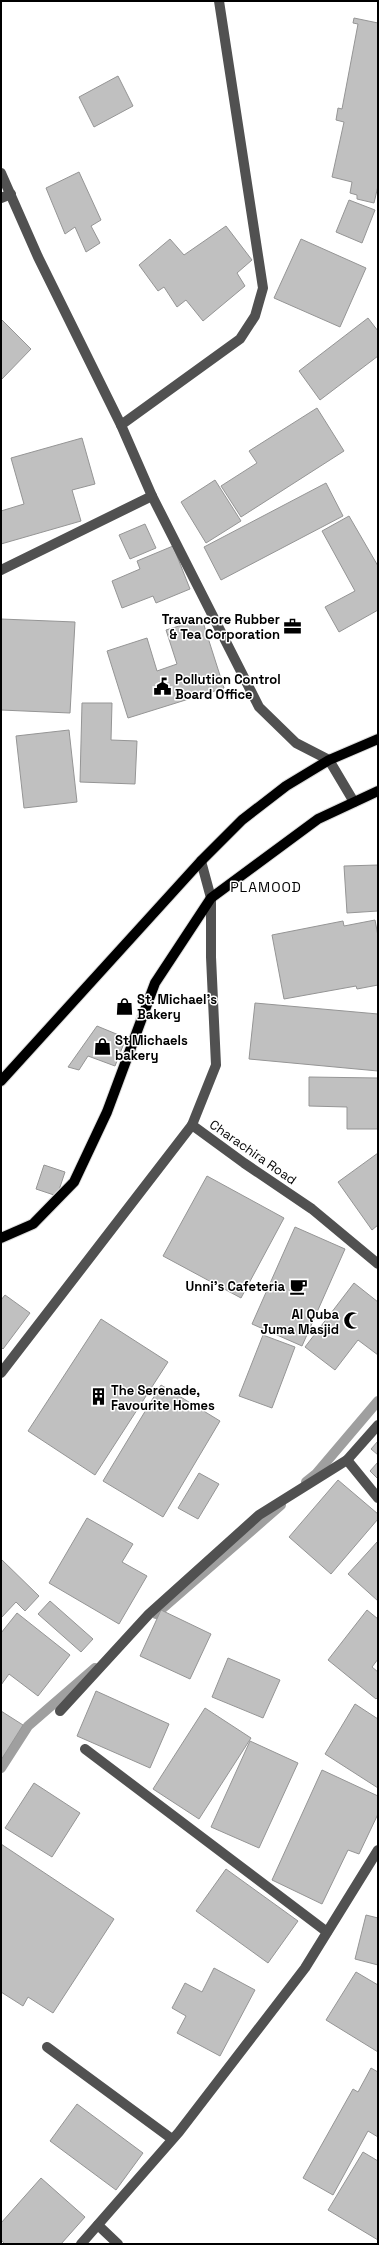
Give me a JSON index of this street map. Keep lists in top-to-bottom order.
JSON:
{
  "streets": {
    "street": ["Charachira Road"]
  },
  "districts": ["PLAMOOD"],
  "places": {
    "office": ["Travancore Rubber & Tea Corporation"],
    "public building": ["Pollution Control Board Office"],
    "shop": ["St. Michael's Bakery", "St Michaels bakery"],
    "cafe": ["Unni's Cafeteria"],
    "mosque": ["Al Quba Juma Masjid"],
    "building": ["The Serenade, Favourite Homes"]
  }
}
